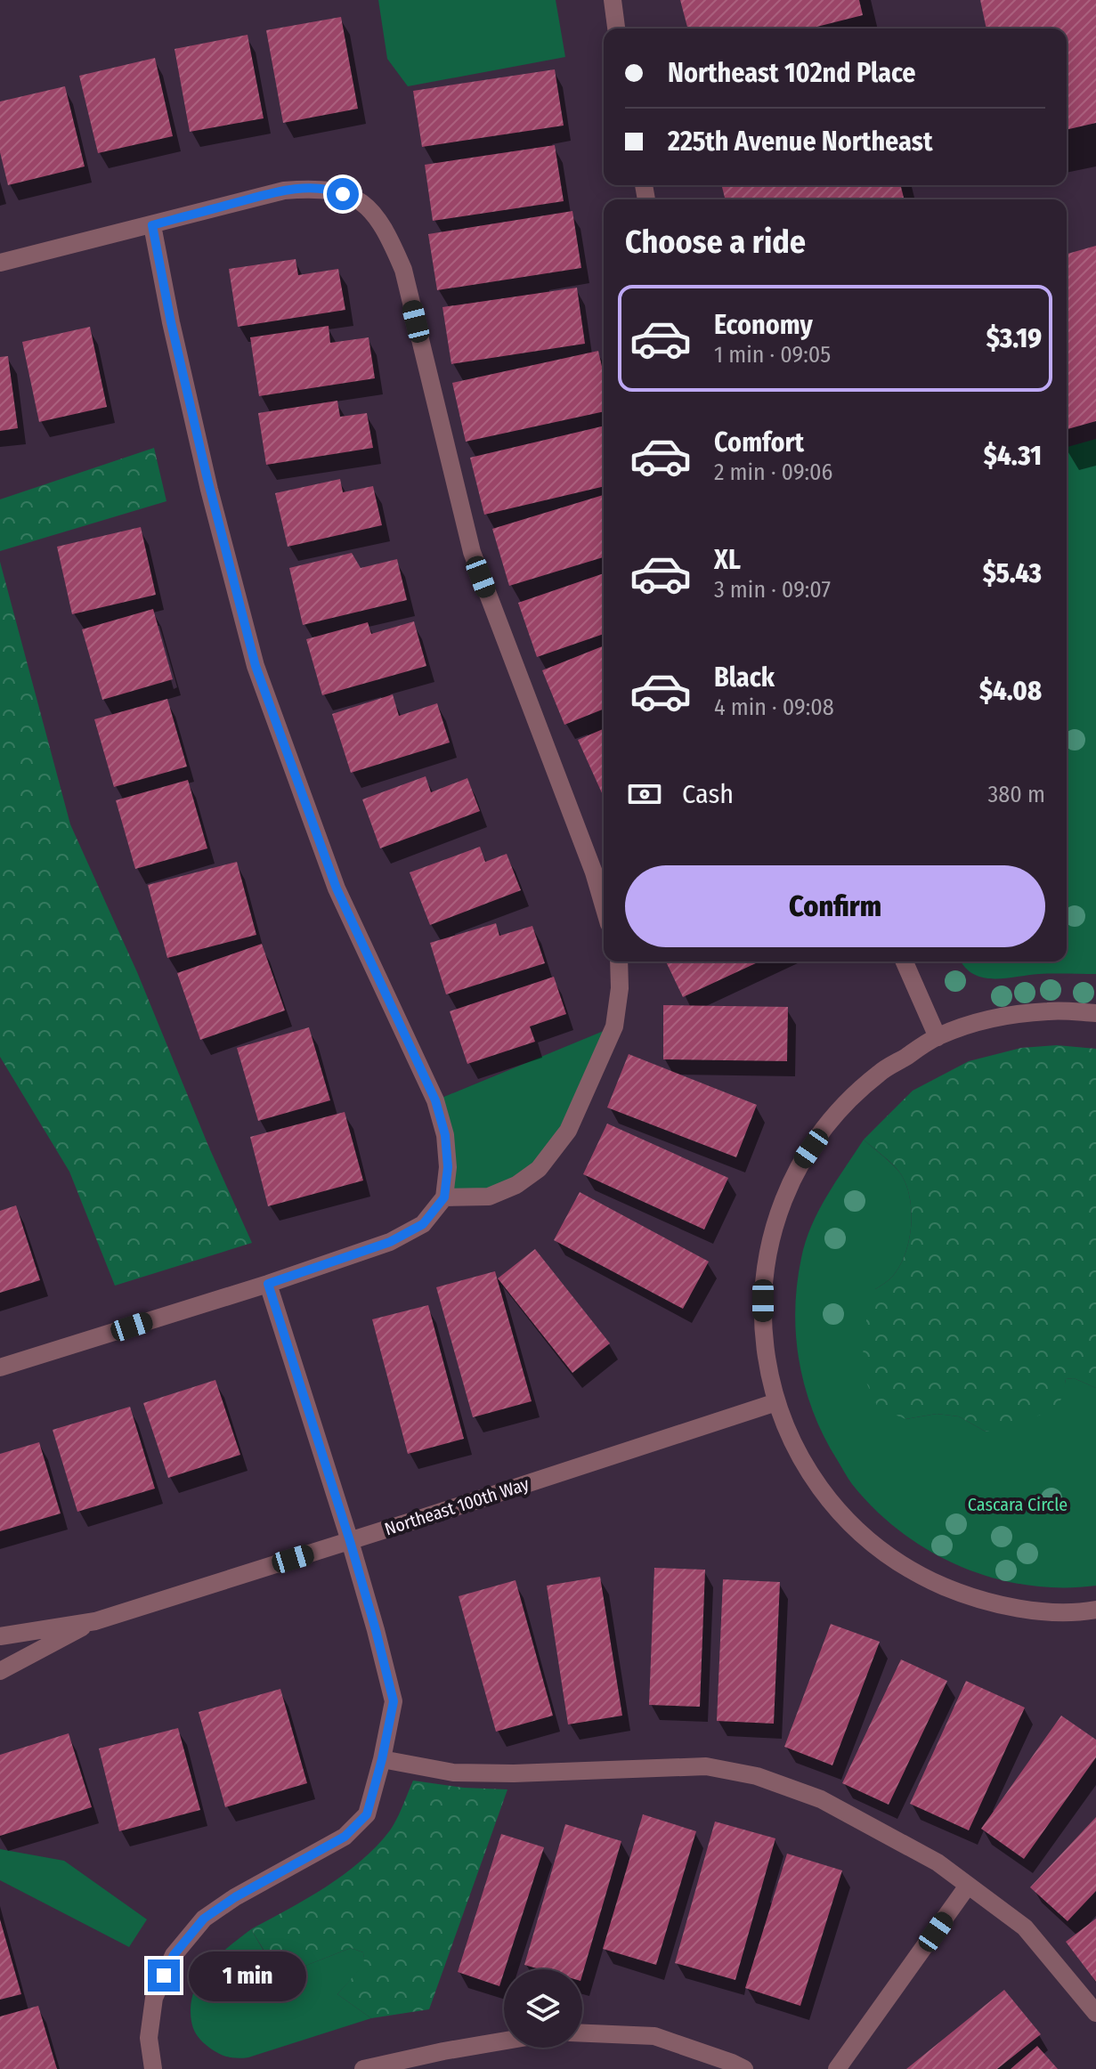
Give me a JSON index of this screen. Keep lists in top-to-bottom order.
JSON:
{
  "streets": {
    "street": ["Northeast 100th Way"]
  },
  "parks": ["Cascara Circle"],
  "page": {
    "banner": ["Northeast 102nd Place", "225th Avenue Northeast"],
    "heading": "Choose a ride",
    "list": [
      {
        "name": "Economy",
        "note": "1 min · 09:05",
        "value": "$3.19"
      },
      {
        "name": "Comfort",
        "note": "2 min · 09:06",
        "value": "$4.31"
      },
      {
        "name": "XL",
        "note": "3 min · 09:07",
        "value": "$5.43"
      },
      {
        "name": "Black",
        "note": "4 min · 09:08",
        "value": "$4.08"
      }
    ],
    "pay": ["Cash", "380 m"],
    "buttons": "Confirm",
    "bubble": "1 min"
  }
}
